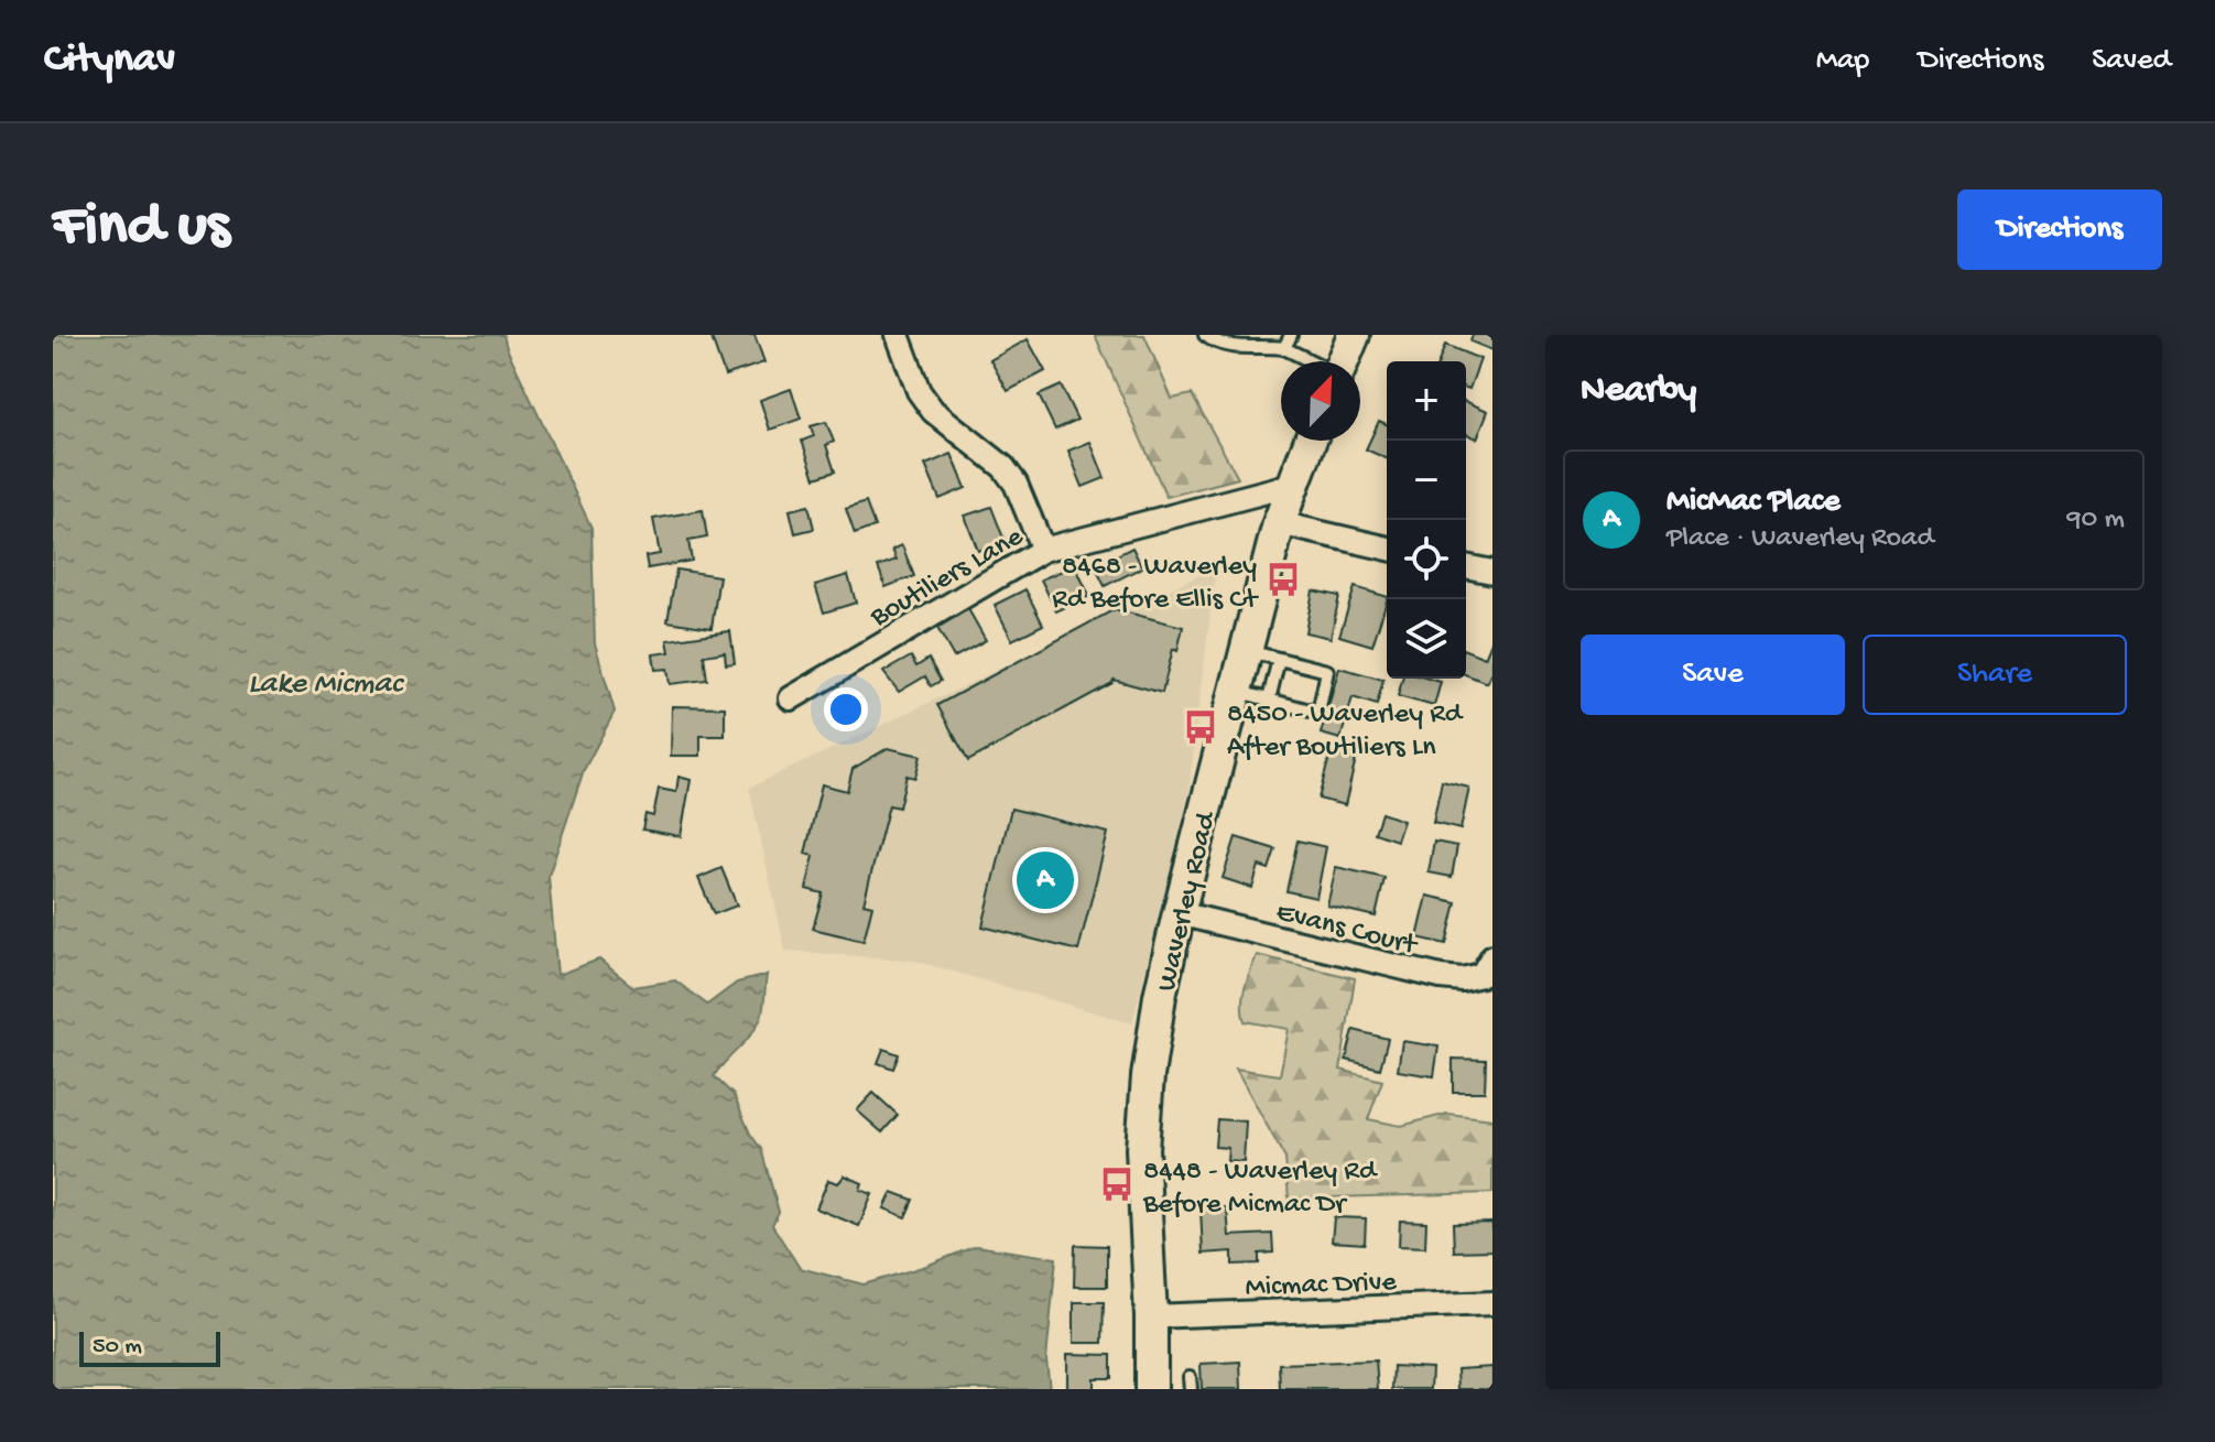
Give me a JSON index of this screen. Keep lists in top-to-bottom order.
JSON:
{
  "streets": {
    "main road": ["Waverley Road"],
    "street": ["Boutiliers Lane", "Evans Court", "Micmac Drive"]
  },
  "crossings": [
    ["Boutiliers Lane", "Waverley Road"],
    ["Waverley Road", "Evans Court"],
    ["Waverley Road", "Micmac Drive"]
  ],
  "water": ["Lake Micmac"],
  "places": {
    "bus stop": ["8468 - Waverley Rd Before Ellis Ct", "8450 - Waverley Rd After Boutiliers Ln", "8448 - Waverley Rd Before Micmac Dr"]
  },
  "scale_bar": "50 m",
  "north": "top right",
  "page": {
    "header": "Citynav",
    "nav": ["Map", "Directions", "Saved"],
    "buttons": [
      "Directions",
      ["Save", "Share"]
    ],
    "title": "Find us",
    "heading": "Nearby",
    "map_buttons": ["+", "−"],
    "list": [
      {
        "mark": "A",
        "name": "MicMac Place",
        "note": "Place · Waverley Road",
        "value": "90 m"
      }
    ],
    "pins": "A",
    "scale": "50 m"
  }
}
